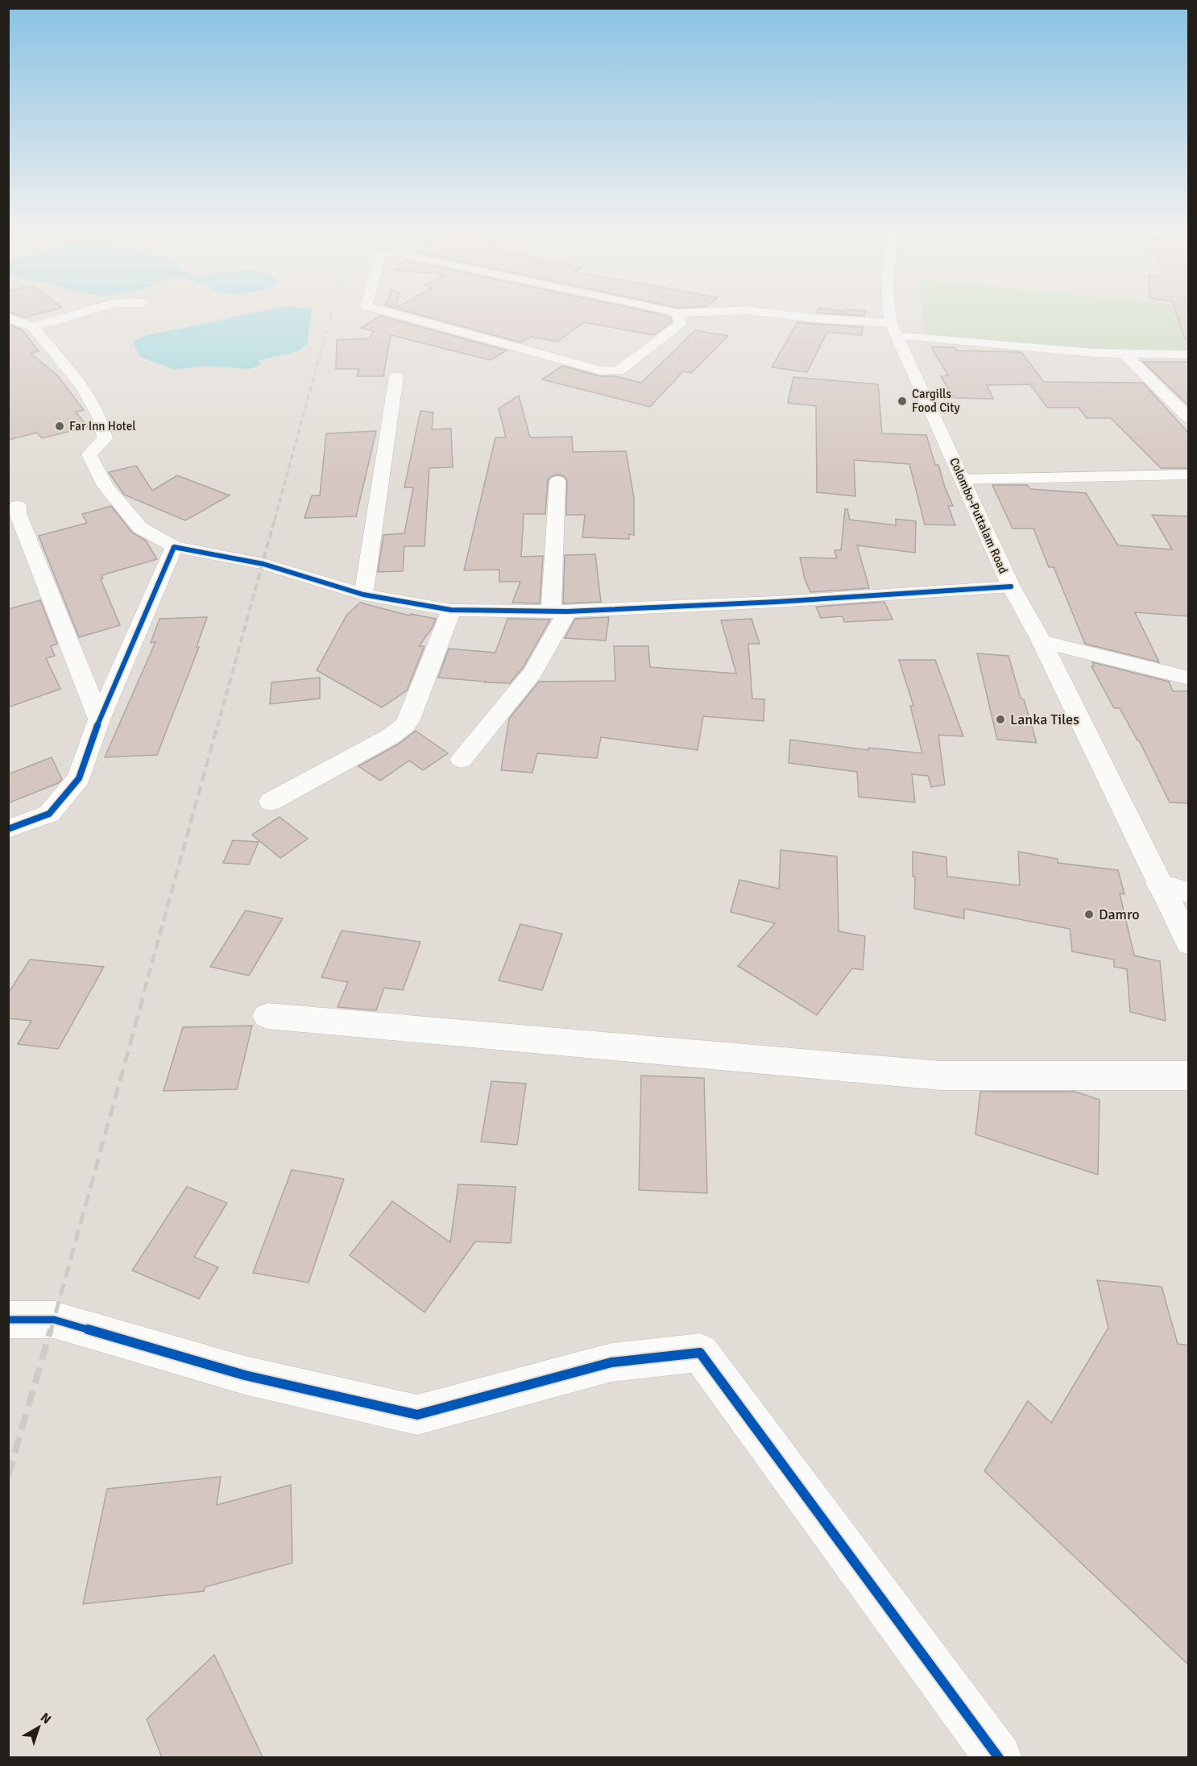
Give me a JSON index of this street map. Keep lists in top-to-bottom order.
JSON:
{
  "streets": {
    "main road": ["Colombo-Puttalam Road"]
  },
  "places": [
    "Cargills Food City",
    "Far Inn Hotel",
    "Lanka Tiles",
    "Damro"
  ],
  "north": "top right"
}
